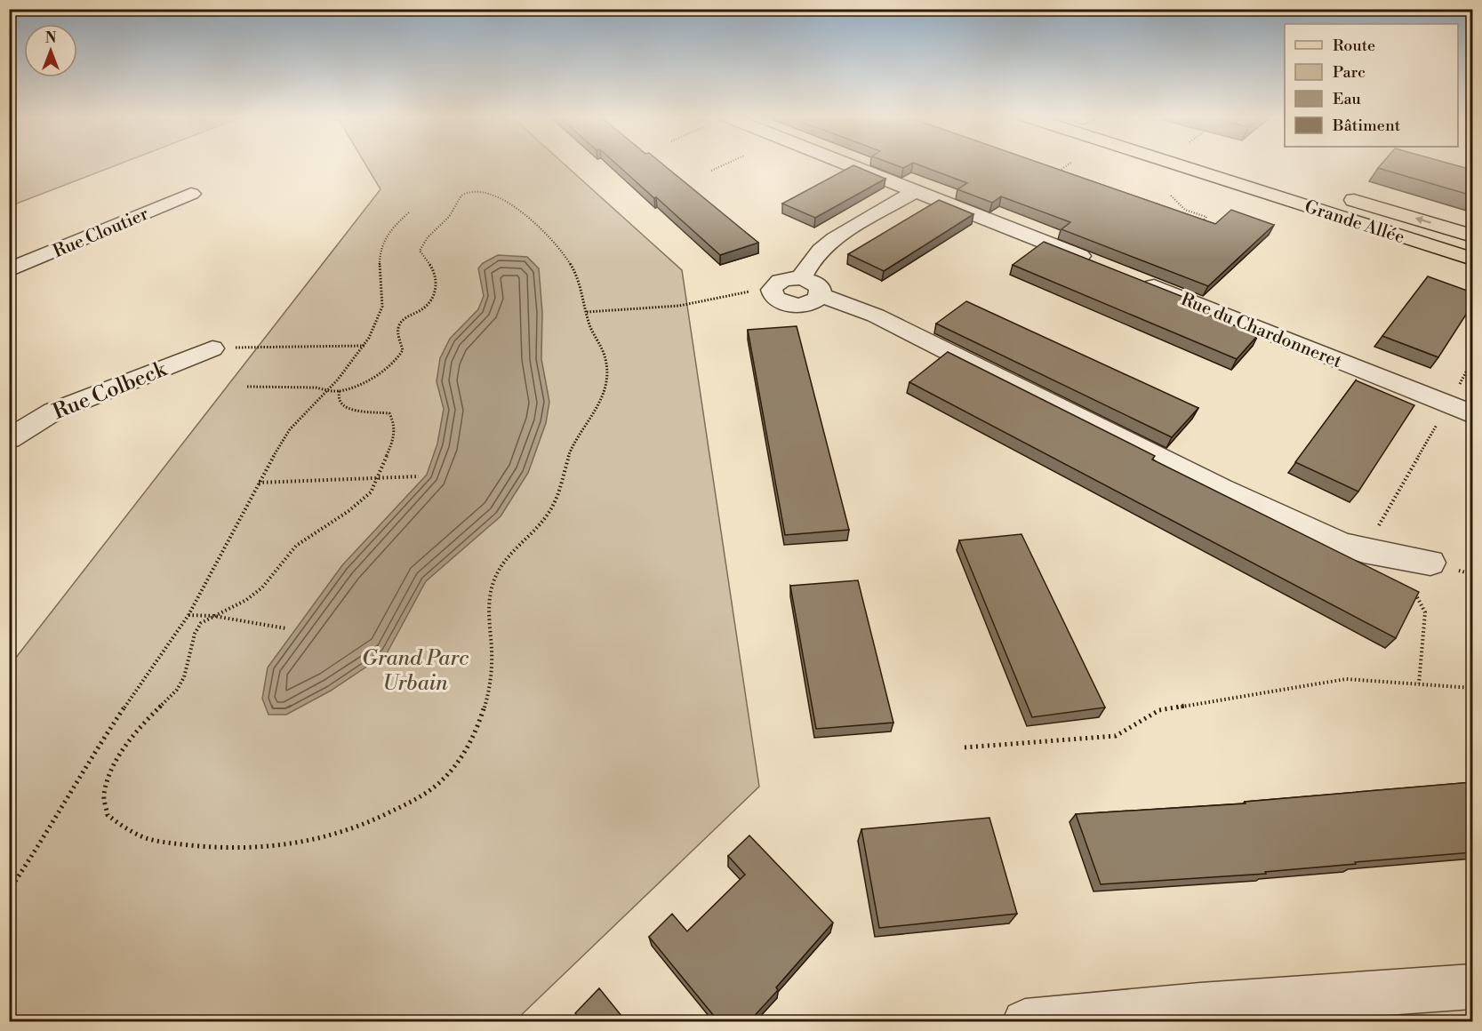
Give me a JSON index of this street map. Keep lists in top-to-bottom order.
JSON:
{
  "streets": {
    "main road": ["Grande Allée"],
    "street": ["Rue Cloutier", "Rue du Chardonneret", "Rue Colbeck"]
  },
  "parks": ["Grand Parc Urbain"],
  "legend": [
    "Route",
    "Parc",
    "Eau",
    "Bâtiment"
  ],
  "north": "top"
}
